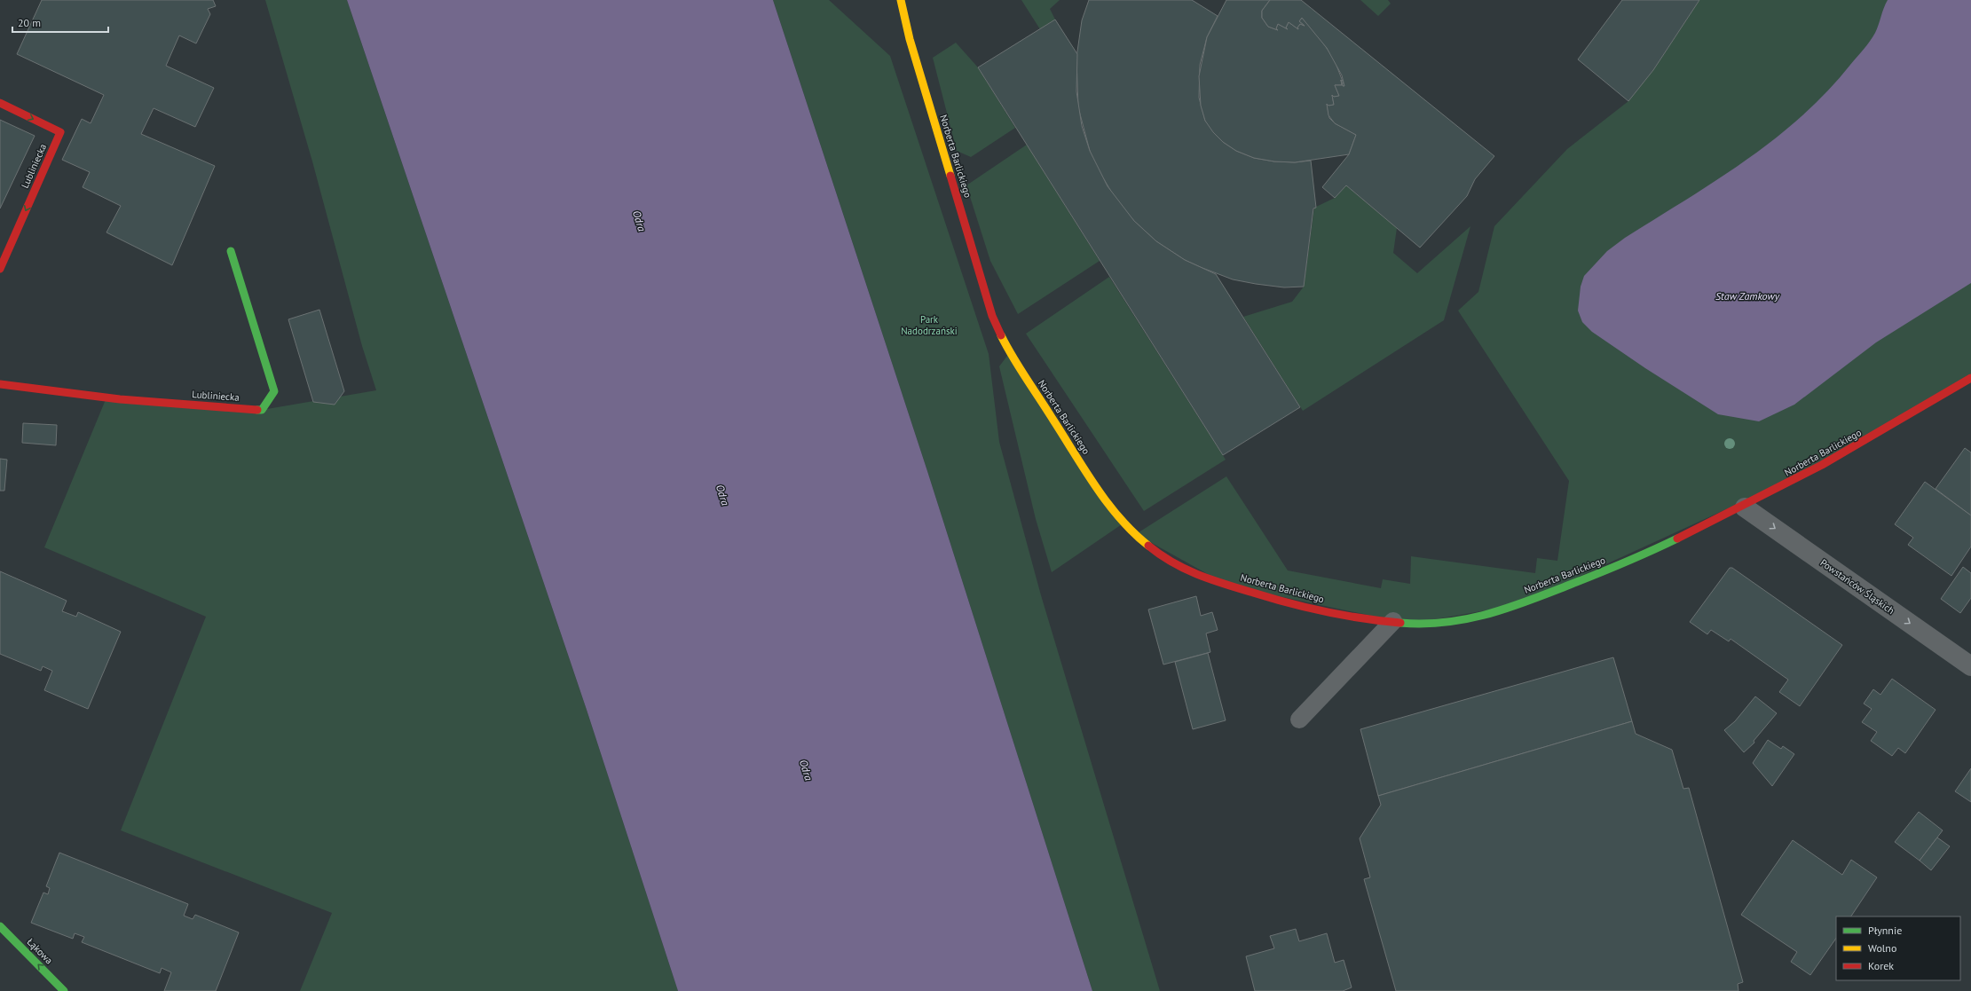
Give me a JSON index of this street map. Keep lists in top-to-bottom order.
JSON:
{
  "streets": {
    "street": [
      "Norberta Barlickiego",
      "Lubliniecka",
      "Powstańców Śląskich",
      "Łąkowa"
    ]
  },
  "crossings": [
    ["Norberta Barlickiego", "Powstańców Śląskich"]
  ],
  "one_way": ["Powstańców Śląskich", "Łąkowa"],
  "water": ["Odra", "Staw Zamkowy"],
  "parks": ["Park Nadodrzański"],
  "legend": ["Płynnie", "Wolno", "Korek"],
  "scale_bar": "20 m"
}
